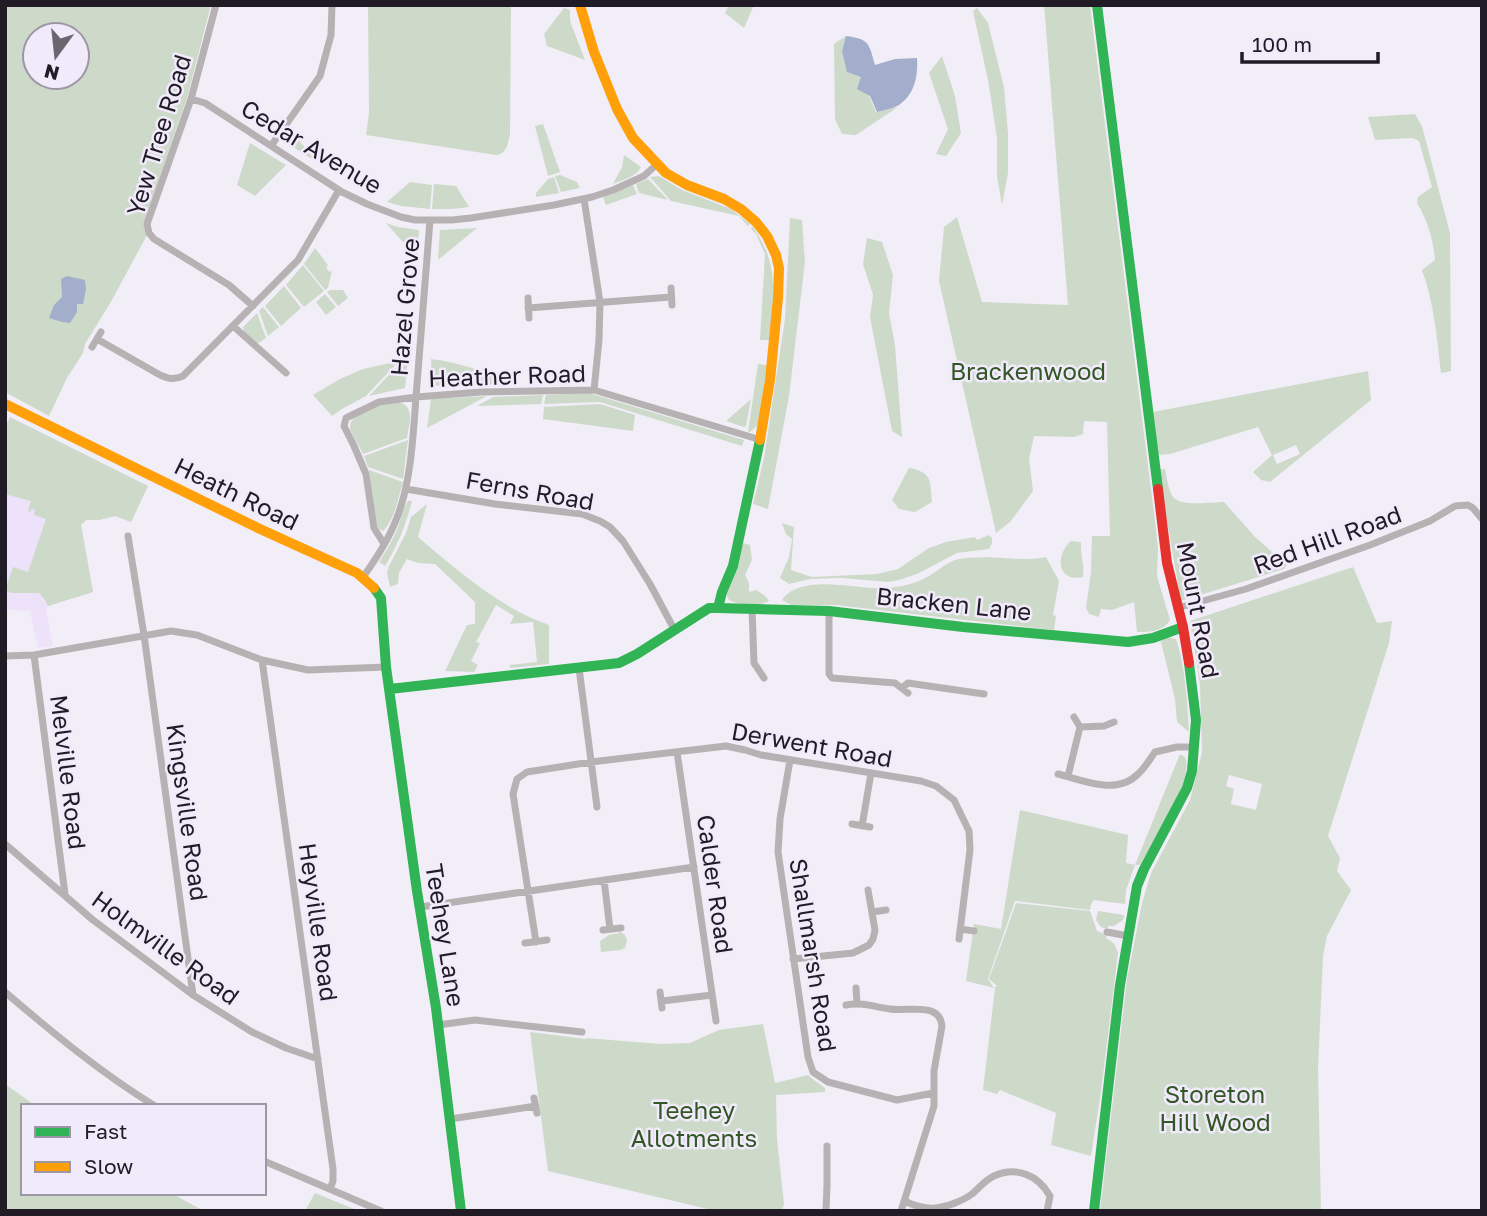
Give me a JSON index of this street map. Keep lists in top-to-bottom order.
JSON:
{
  "streets": {
    "street": [
      "Yew Tree Road",
      "Cedar Avenue",
      "Hazel Grove",
      "Heather Road",
      "Ferns Road",
      "Heath Road",
      "Red Hill Road",
      "Bracken Lane",
      "Mount Road",
      "Derwent Road",
      "Melville Road",
      "Kingsville Road",
      "Calder Road",
      "Heyville Road",
      "Teehey Lane",
      "Holmville Road",
      "Shallmarsh Road"
    ]
  },
  "crossings": [
    ["Yew Tree Road", "Cedar Avenue"],
    ["Cedar Avenue", "Hazel Grove"],
    ["Hazel Grove", "Heather Road"],
    ["Hazel Grove", "Ferns Road"],
    ["Hazel Grove", "Heath Road"],
    ["Red Hill Road", "Mount Road"],
    ["Bracken Lane", "Mount Road"],
    ["Derwent Road", "Calder Road"],
    ["Derwent Road", "Shallmarsh Road"],
    ["Melville Road", "Holmville Road"],
    ["Kingsville Road", "Holmville Road"],
    ["Heyville Road", "Holmville Road"]
  ],
  "parks": ["Brackenwood", "Storeton Hill Wood", "Teehey Allotments"],
  "legend": ["Fast", "Slow"],
  "scale_bar": "100 m",
  "north": "bottom"
}
